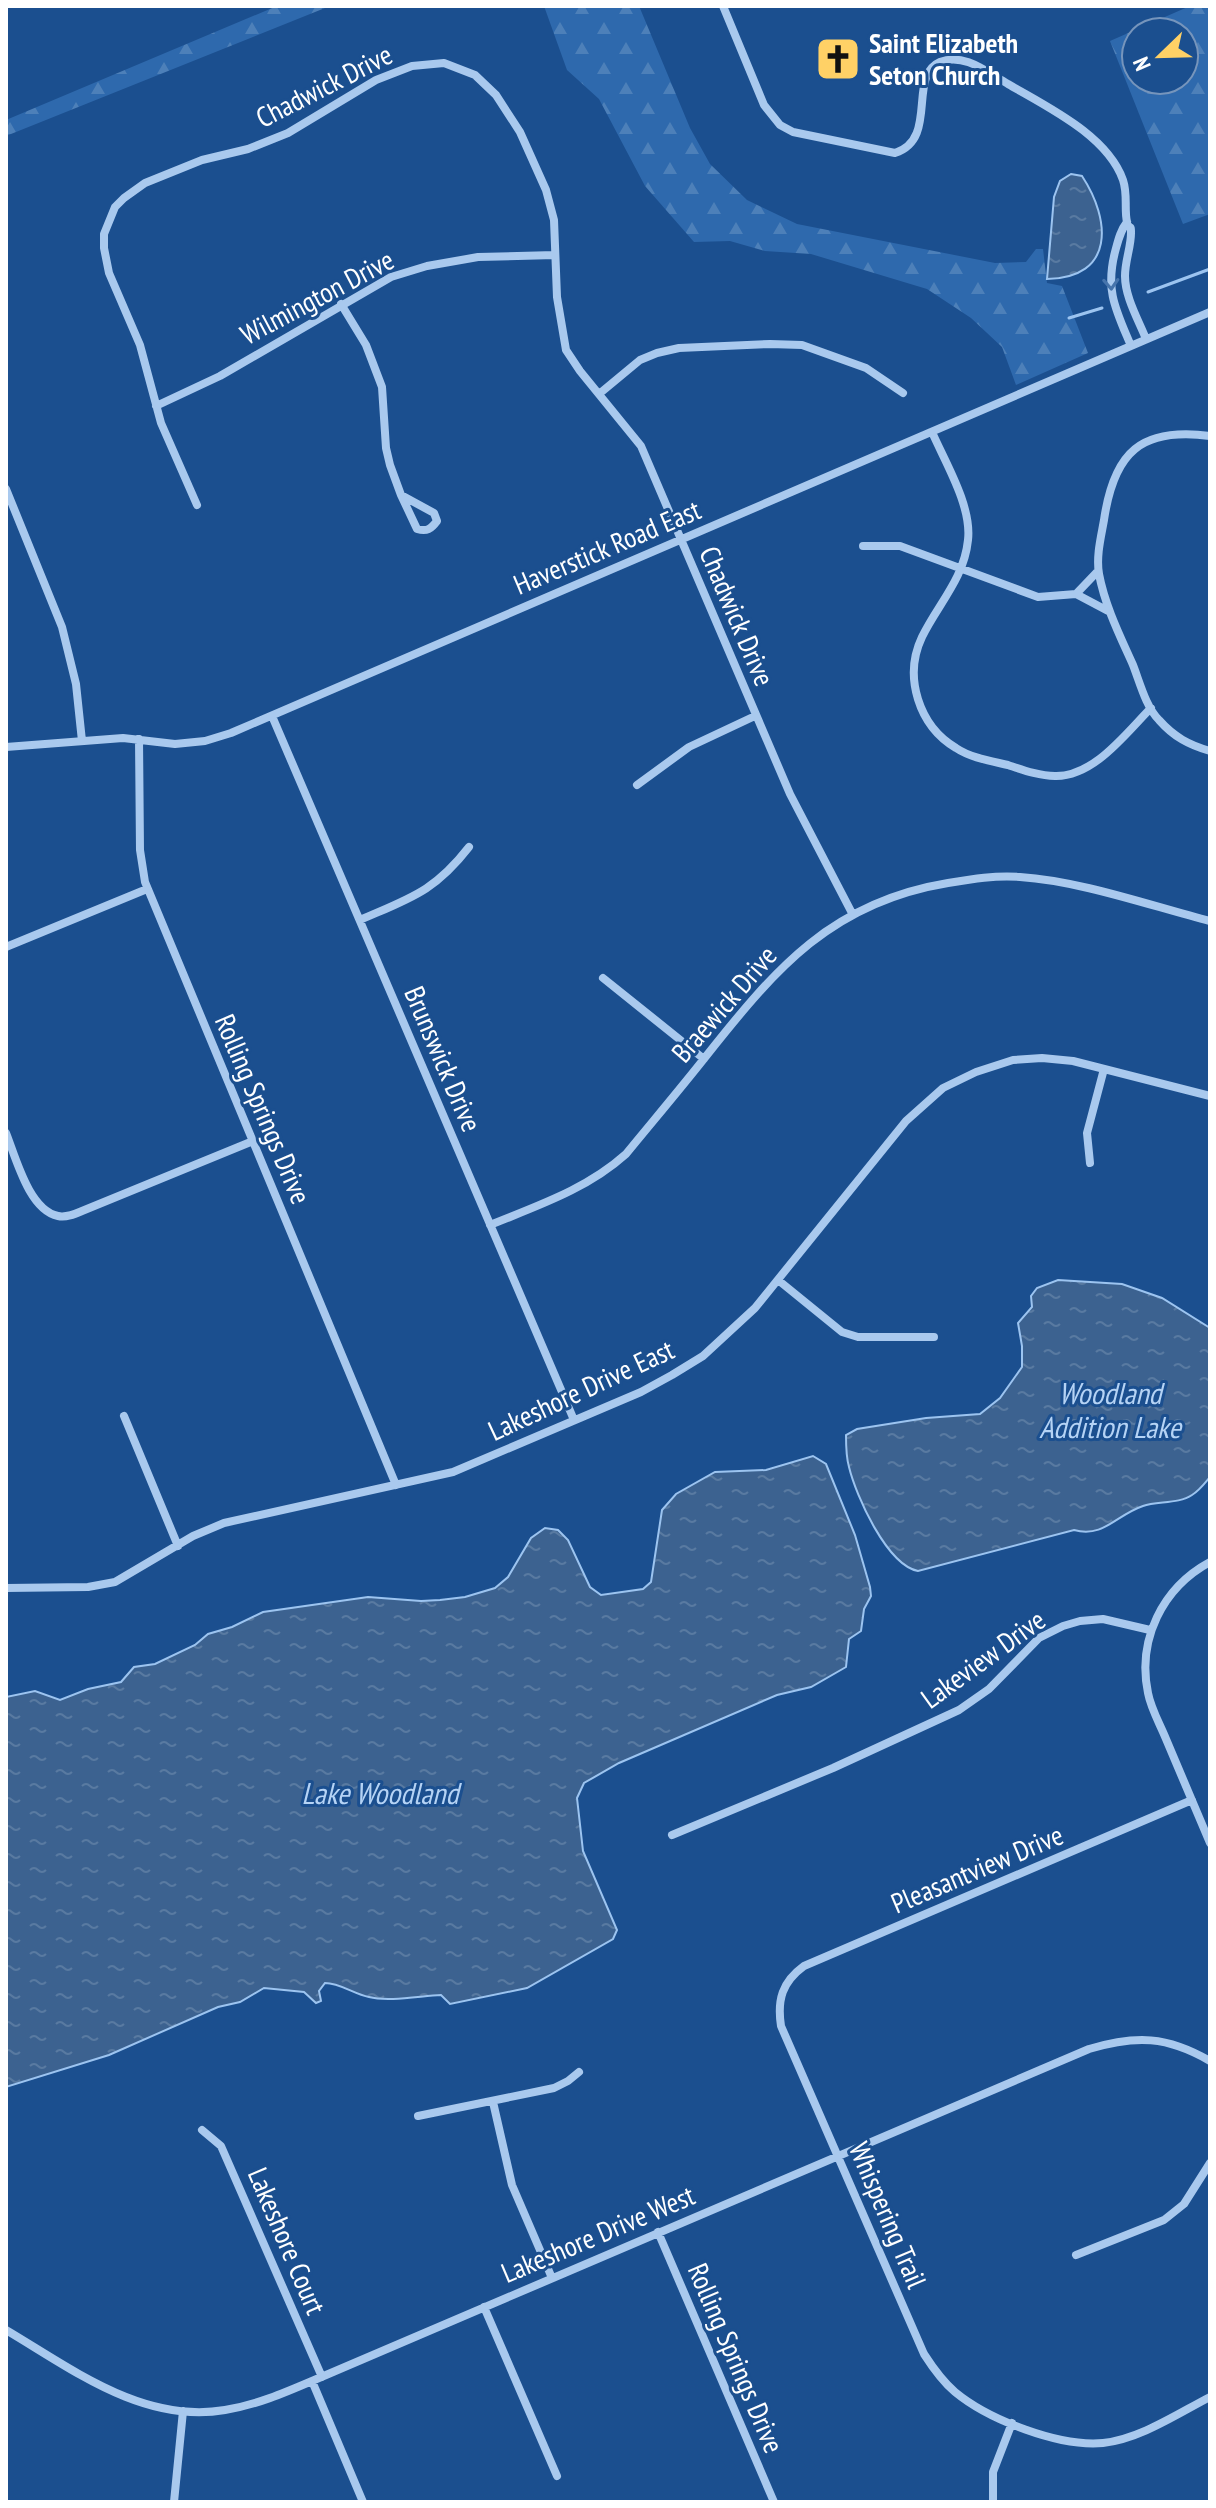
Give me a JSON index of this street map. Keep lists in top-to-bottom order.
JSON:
{
  "streets": {
    "street": [
      "Chadwick Drive",
      "Wilmington Drive",
      "Haverstick Road East",
      "Braewick Drive",
      "Brunswick Drive",
      "Rolling Springs Drive",
      "Lakeshore Drive East",
      "Lakeview Drive",
      "Pleasantview Drive",
      "Whispering Trail",
      "Lakeshore Drive West",
      "Lakeshore Court"
    ]
  },
  "crossings": [
    ["Chadwick Drive", "Wilmington Drive"],
    ["Chadwick Drive", "Haverstick Road East"],
    ["Chadwick Drive", "Braewick Drive"],
    ["Haverstick Road East", "Brunswick Drive"],
    ["Haverstick Road East", "Rolling Springs Drive"],
    ["Braewick Drive", "Brunswick Drive"],
    ["Brunswick Drive", "Lakeshore Drive East"],
    ["Rolling Springs Drive", "Lakeshore Drive East"],
    ["Rolling Springs Drive", "Lakeshore Drive West"],
    ["Pleasantview Drive", "Whispering Trail"],
    ["Whispering Trail", "Lakeshore Drive West"],
    ["Lakeshore Drive West", "Lakeshore Court"]
  ],
  "water": ["Woodland Addition Lake", "Lake Woodland"],
  "places": {
    "church": ["Saint Elizabeth Seton Church"]
  },
  "north": "bottom left"
}
